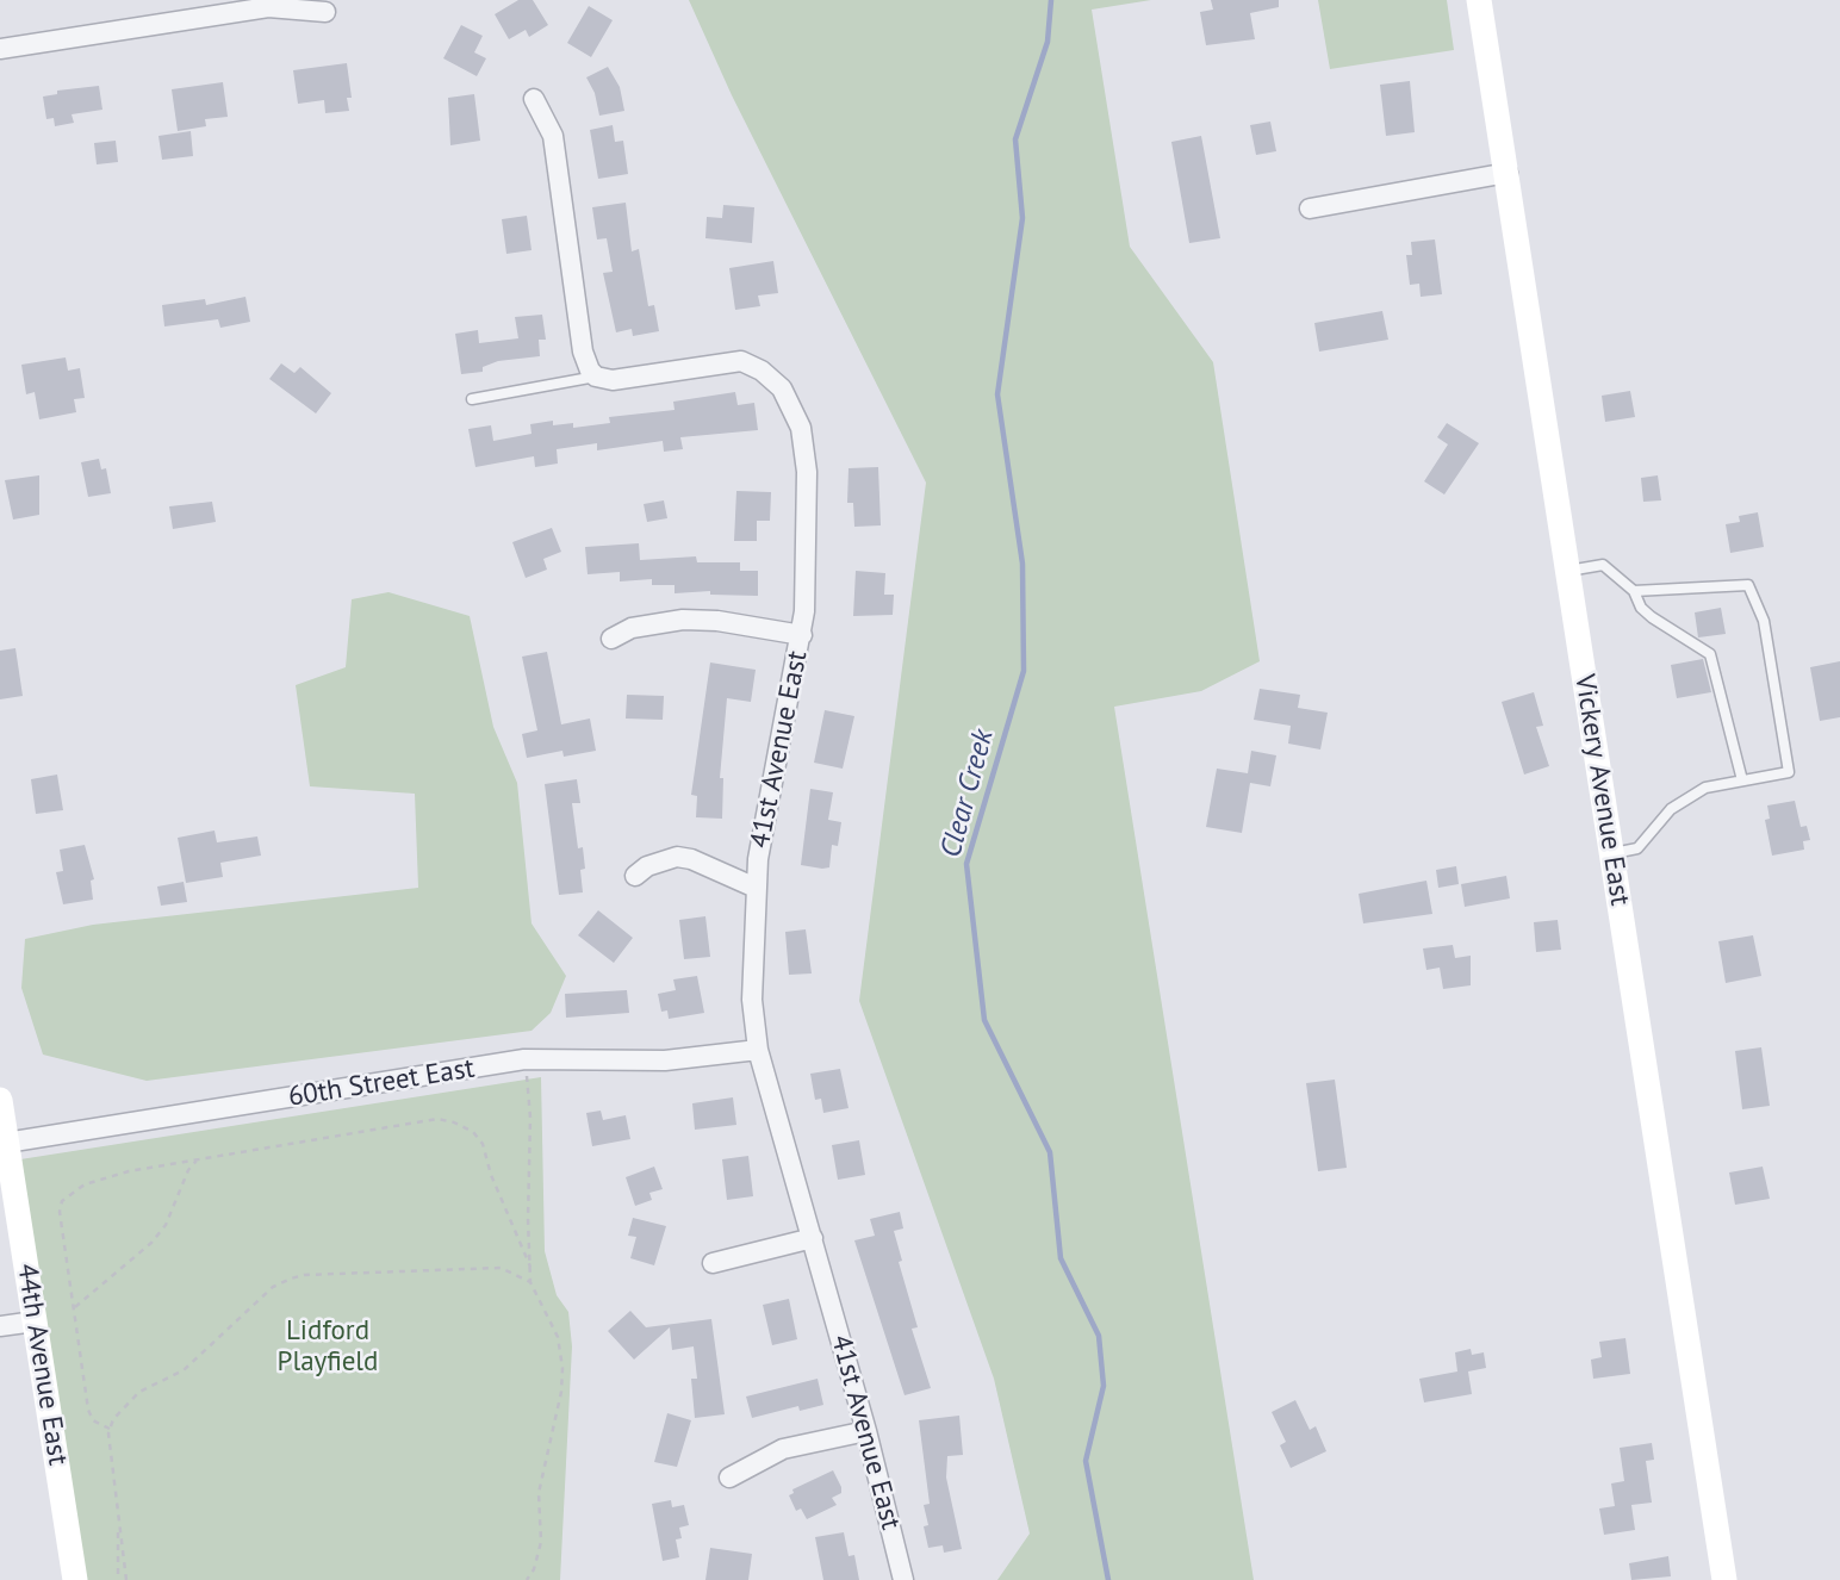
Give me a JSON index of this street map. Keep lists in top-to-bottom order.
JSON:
{
  "streets": {
    "street": [
      "41st Avenue East",
      "Vickery Avenue East",
      "60th Street East",
      "44th Avenue East"
    ]
  },
  "crossings": [
    ["41st Avenue East", "60th Street East"],
    ["60th Street East", "44th Avenue East"]
  ],
  "water": ["Clear Creek"],
  "parks": ["Lidford Playfield"]
}
